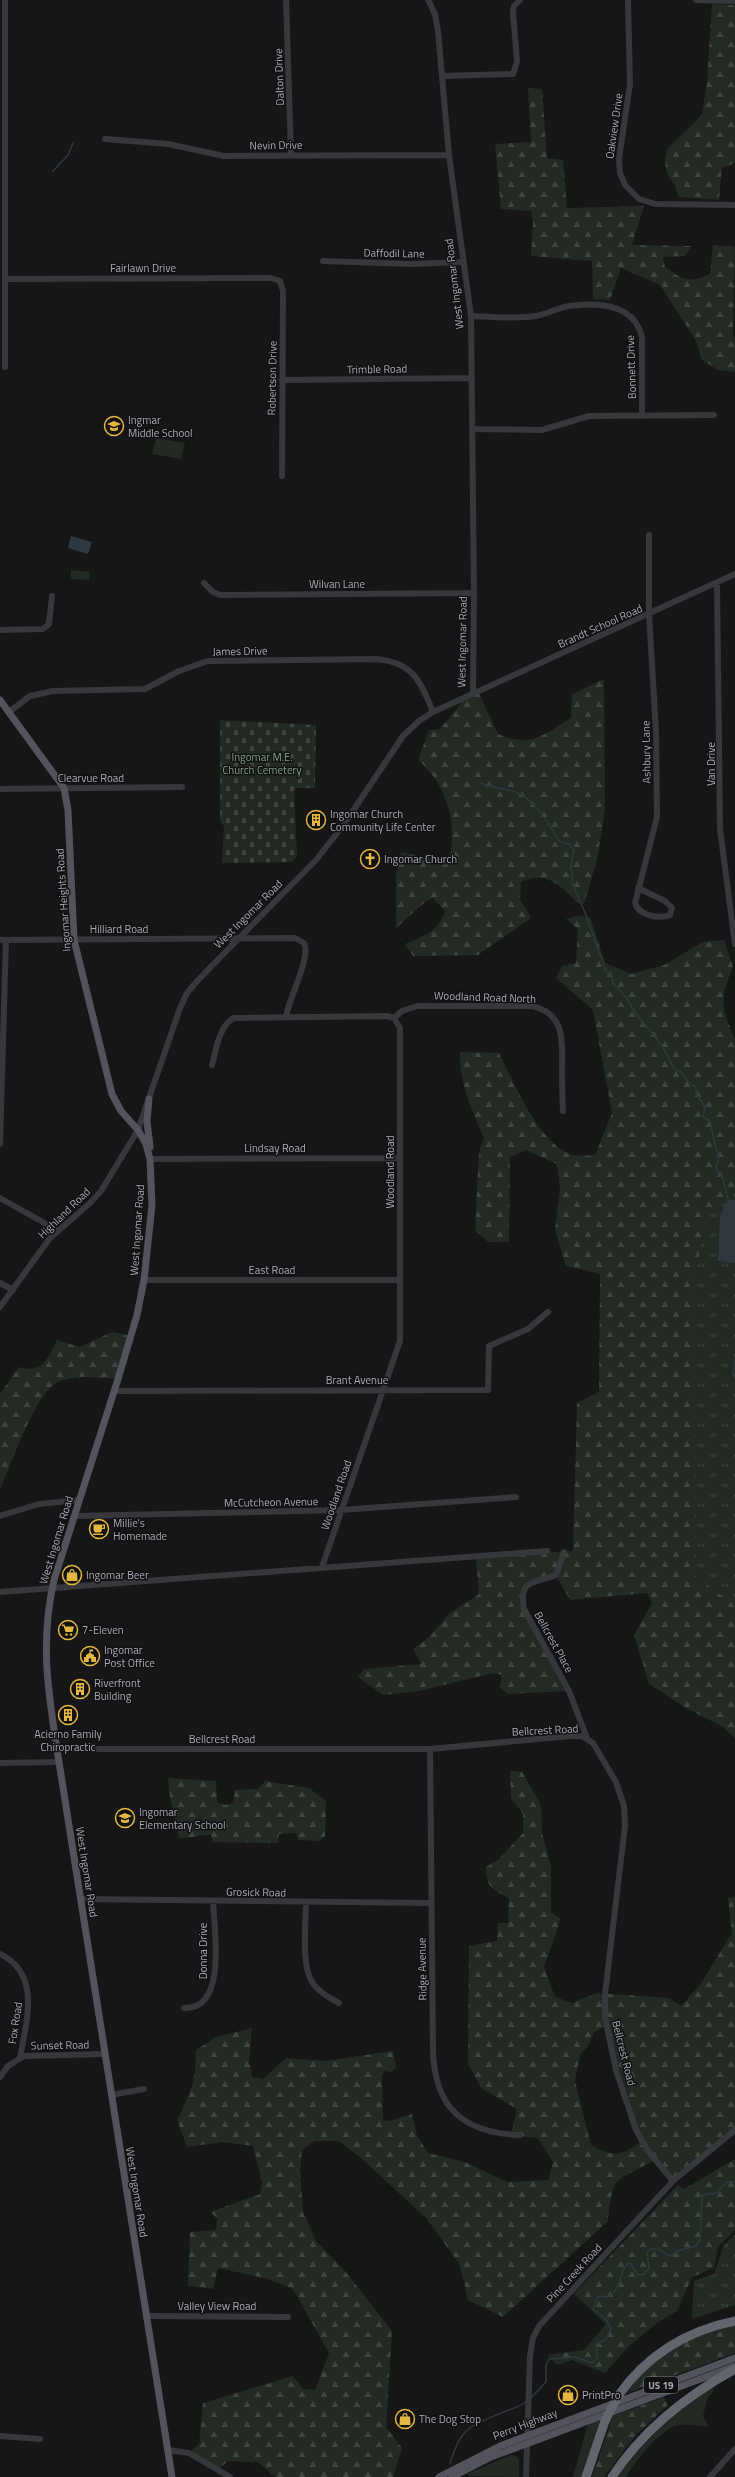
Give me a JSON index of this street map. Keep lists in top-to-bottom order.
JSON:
{
  "streets": {
    "main road": [
      "West Ingomar Road",
      "Ingomar Heights Road",
      "US 19",
      "Perry Highway"
    ],
    "street": [
      "Dalton Drive",
      "Oakview Drive",
      "Nevin Drive",
      "Daffodil Lane",
      "Fairlawn Drive",
      "Bonnett Drive",
      "Trimble Road",
      "Robertson Drive",
      "Wilvan Lane",
      "Brandt School Road",
      "James Drive",
      "Ashbury Lane",
      "Van Drive",
      "Clearvue Road",
      "Hilliard Road",
      "Woodland Road North",
      "Lindsay Road",
      "Woodland Road",
      "Highland Road",
      "East Road",
      "Brant Avenue",
      "McCutcheon Avenue",
      "Bellcrest Place",
      "Bellcrest Road",
      "Grosick Road",
      "Donna Drive",
      "Ridge Avenue",
      "Fox Road",
      "Sunset Road",
      "Pine Creek Road",
      "Valley View Road"
    ]
  },
  "crossings": [
    ["Dalton Drive", "Nevin Drive"],
    ["Nevin Drive", "West Ingomar Road"],
    ["Daffodil Lane", "West Ingomar Road"],
    ["Fairlawn Drive", "Robertson Drive"],
    ["West Ingomar Road", "Bonnett Drive"],
    ["West Ingomar Road", "Trimble Road"],
    ["West Ingomar Road", "Wilvan Lane"],
    ["West Ingomar Road", "Brandt School Road"],
    ["West Ingomar Road", "James Drive"],
    ["West Ingomar Road", "Ingomar Heights Road"],
    ["West Ingomar Road", "Hilliard Road"],
    ["West Ingomar Road", "Lindsay Road"],
    ["West Ingomar Road", "Highland Road"],
    ["West Ingomar Road", "East Road"],
    ["West Ingomar Road", "Brant Avenue"],
    ["West Ingomar Road", "McCutcheon Avenue"],
    ["West Ingomar Road", "Bellcrest Road"],
    ["West Ingomar Road", "Grosick Road"],
    ["West Ingomar Road", "Sunset Road"],
    ["West Ingomar Road", "Valley View Road"],
    ["Trimble Road", "Robertson Drive"],
    ["Brandt School Road", "Ashbury Lane"],
    ["Brandt School Road", "Van Drive"],
    ["James Drive", "Ingomar Heights Road"],
    ["Clearvue Road", "Ingomar Heights Road"],
    ["Ingomar Heights Road", "Hilliard Road"],
    ["Ingomar Heights Road", "Highland Road"],
    ["Woodland Road North", "Woodland Road"],
    ["Lindsay Road", "Woodland Road"],
    ["Woodland Road", "East Road"],
    ["Woodland Road", "Brant Avenue"],
    ["Woodland Road", "McCutcheon Avenue"],
    ["Bellcrest Place", "Bellcrest Road"],
    ["Bellcrest Road", "Ridge Avenue"],
    ["Bellcrest Road", "Pine Creek Road"],
    ["Grosick Road", "Donna Drive"],
    ["Grosick Road", "Ridge Avenue"],
    ["Fox Road", "Sunset Road"],
    ["Pine Creek Road", "Perry Highway"]
  ],
  "parks": ["Ingomar M.E. Church Cemetery"],
  "places": {
    "school or university": ["Ingmar Middle School", "Ingomar Elementary School"],
    "building": ["Ingomar Church Community Life Center", "Riverfront Building", "Acierno Family Chiropractic"],
    "church": ["Ingomar Church"],
    "cafe": ["Millie's Homemade"],
    "shop": ["Ingomar Beer", "PrintPro", "The Dog Stop"],
    "supermarket": ["7-Eleven"],
    "public building": ["Ingomar Post Office"]
  }
}
